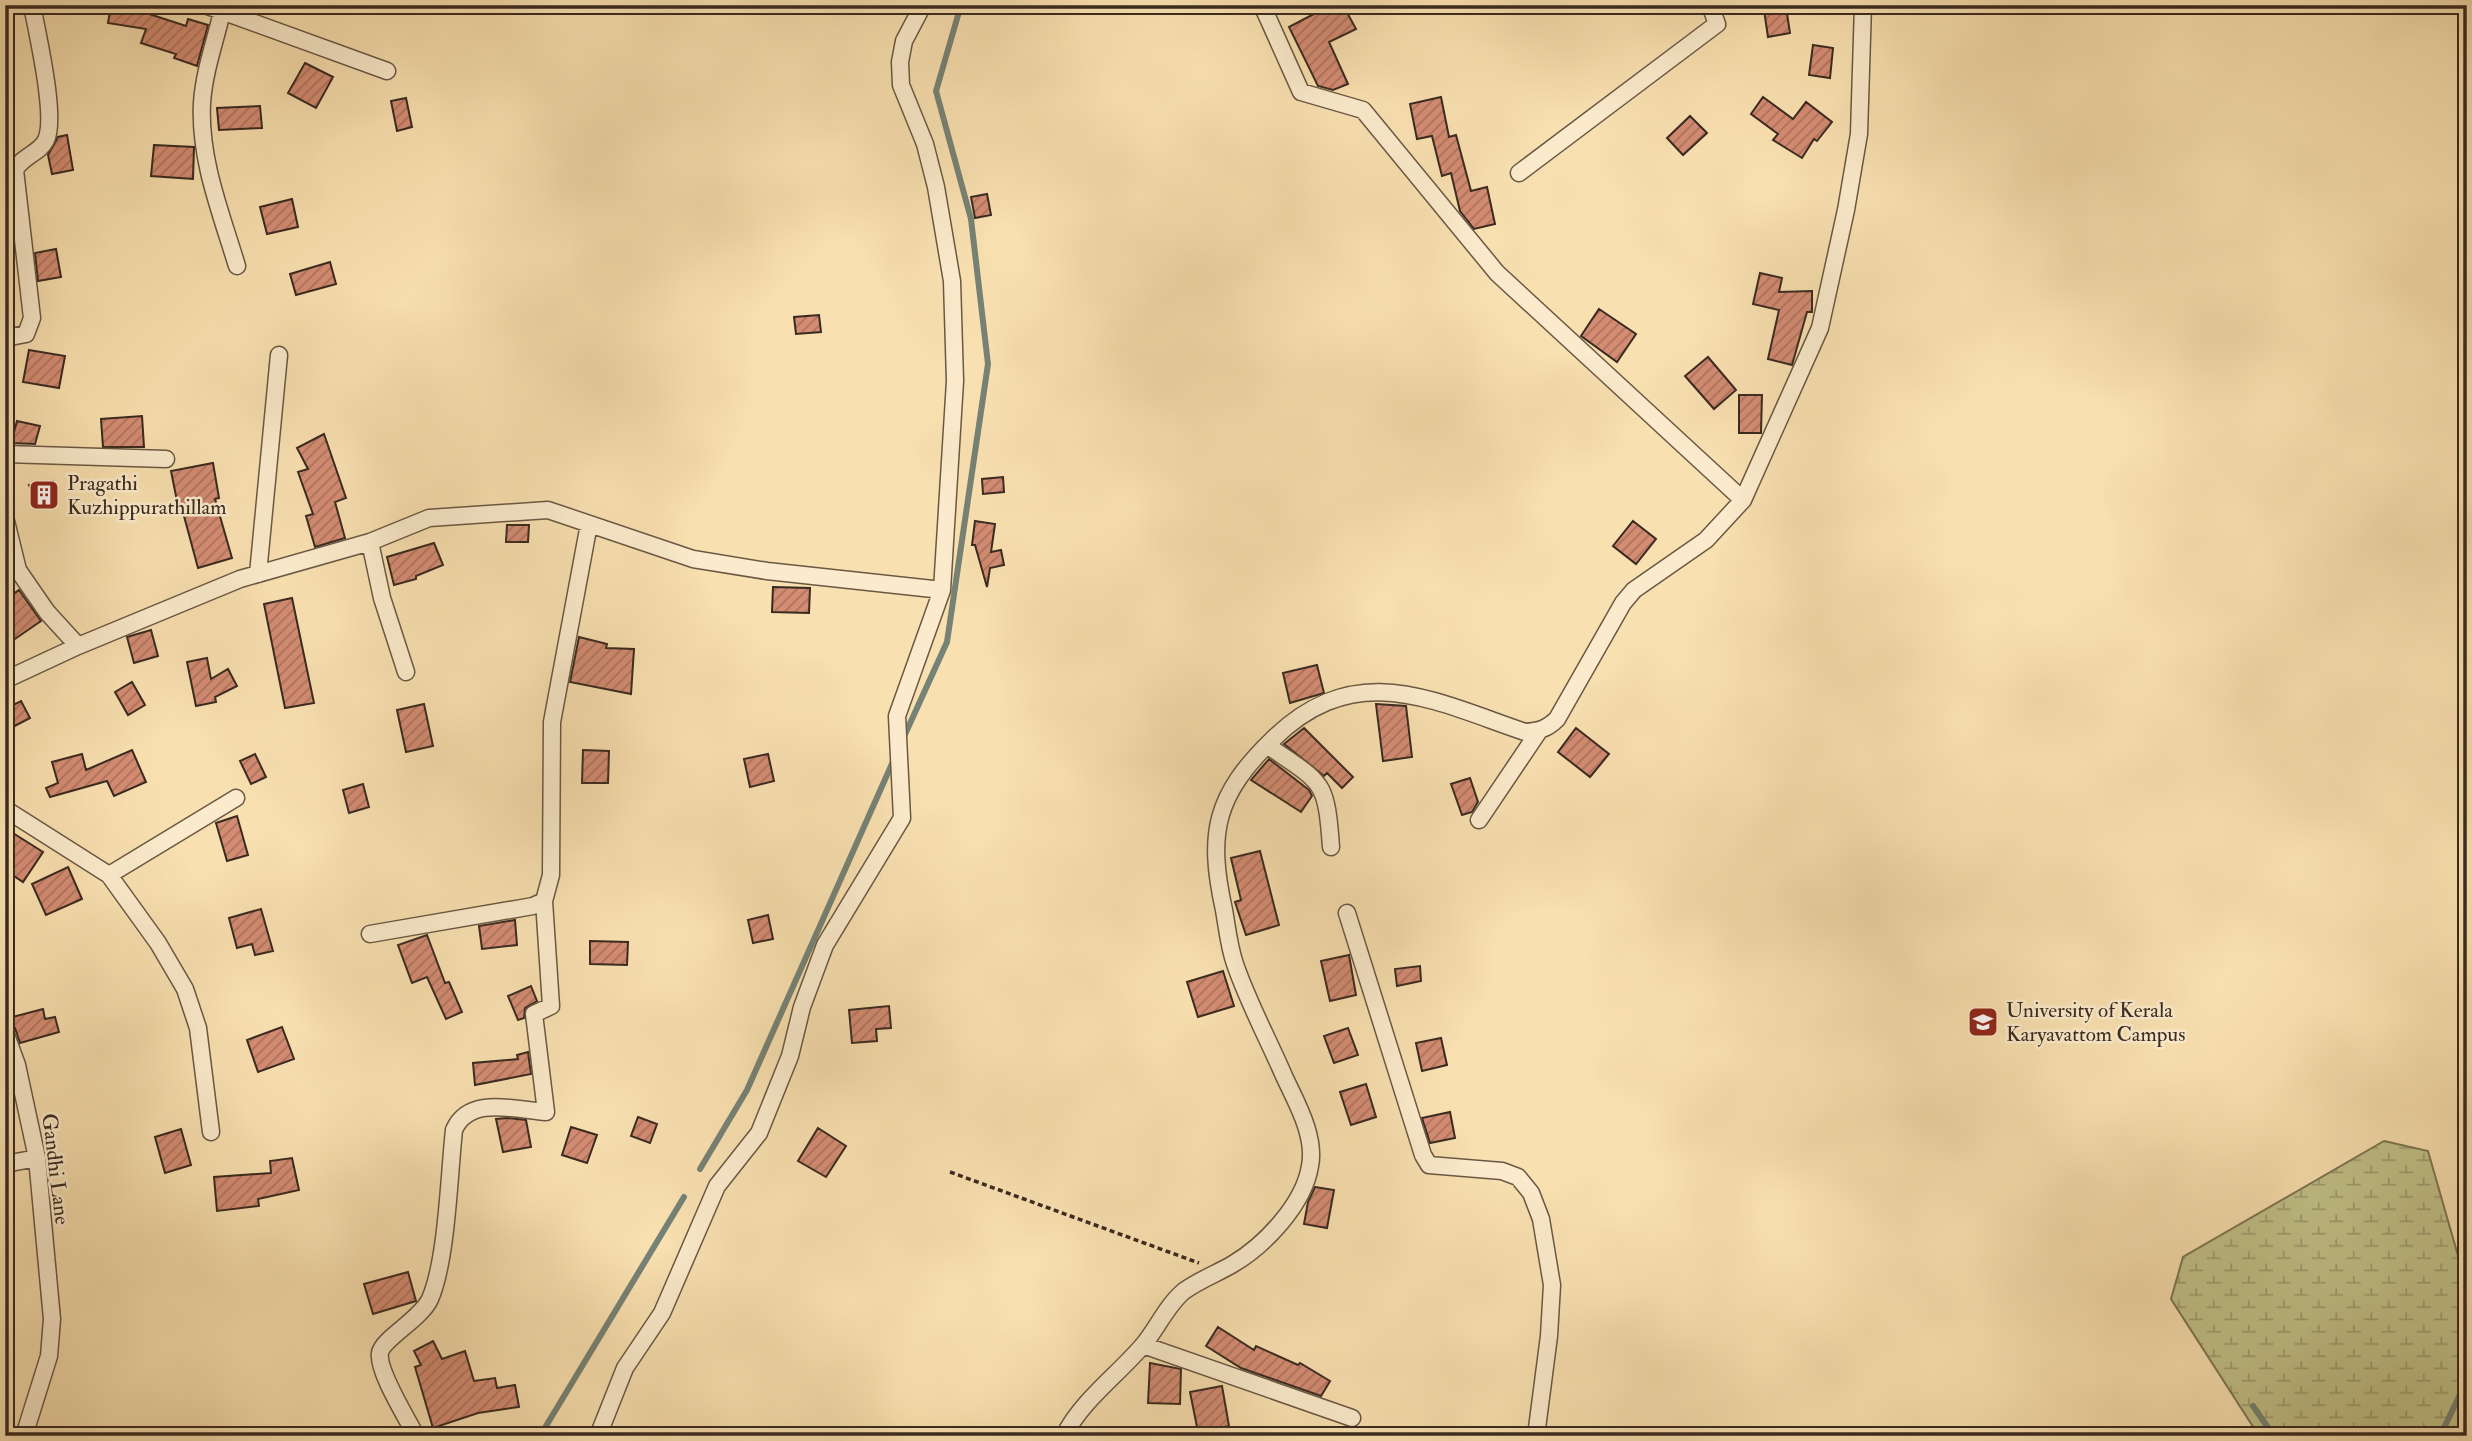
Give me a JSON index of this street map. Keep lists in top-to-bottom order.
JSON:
{
  "streets": {
    "street": ["Gandhi Lane"]
  },
  "places": {
    "building": ["Pragathi Kuzhippurathillam"],
    "school or university": ["University of Kerala Karyavattom Campus"]
  }
}
